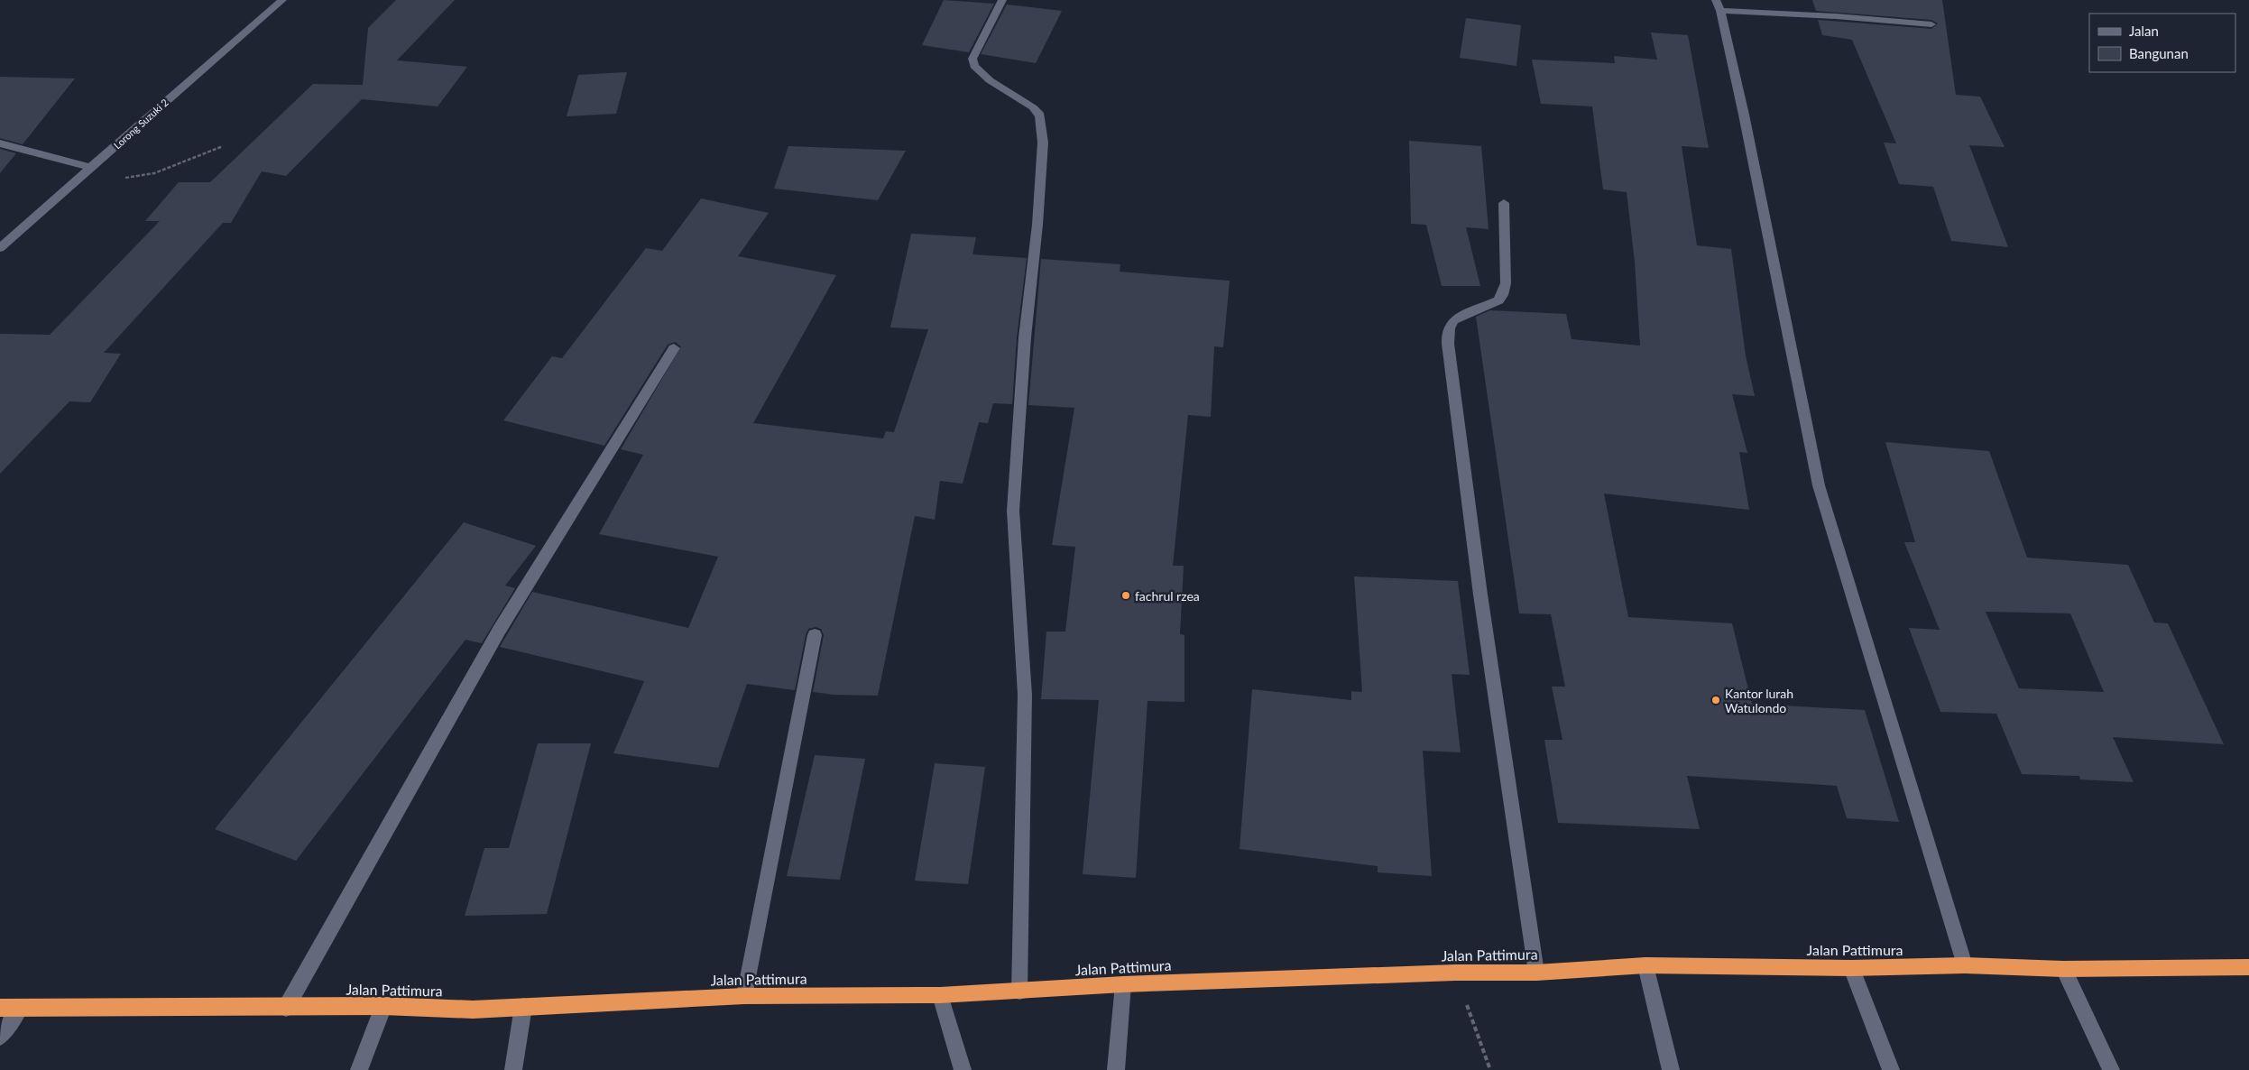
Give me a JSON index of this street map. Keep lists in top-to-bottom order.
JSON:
{
  "streets": {
    "highway": ["Jalan Pattimura"],
    "street": ["Lorong Suzuki 2"]
  },
  "places": ["fachrul rzea", "Kantor lurah Watulondo"],
  "legend": ["Jalan", "Bangunan"]
}
